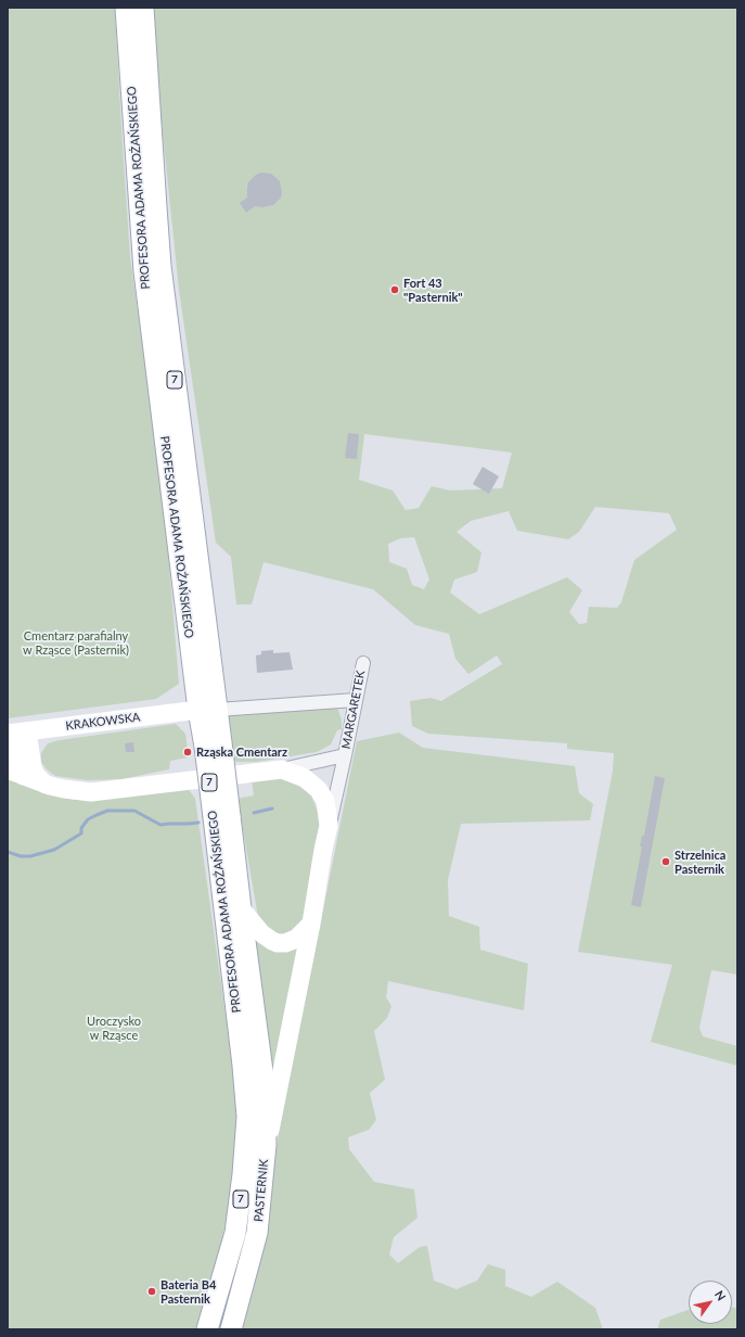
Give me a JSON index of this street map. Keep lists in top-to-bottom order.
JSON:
{
  "streets": {
    "main road": ["PROFESORA ADAMA ROŻAŃSKIEGO", "7", "PASTERNIK"],
    "street": ["MARGARETEK", "KRAKOWSKA"]
  },
  "crossings": [
    ["PROFESORA ADAMA ROŻAŃSKIEGO", "KRAKOWSKA"],
    ["PROFESORA ADAMA ROŻAŃSKIEGO", "PASTERNIK"]
  ],
  "parks": ["Cmentarz parafialny w Rząsce (Pasternik)", "Uroczysko w Rząsce"],
  "places": [
    "Fort 43 \"Pasternik\"",
    "Rząska Cmentarz",
    "Strzelnica Pasternik",
    "Bateria B4 Pasternik"
  ],
  "north": "top right"
}
